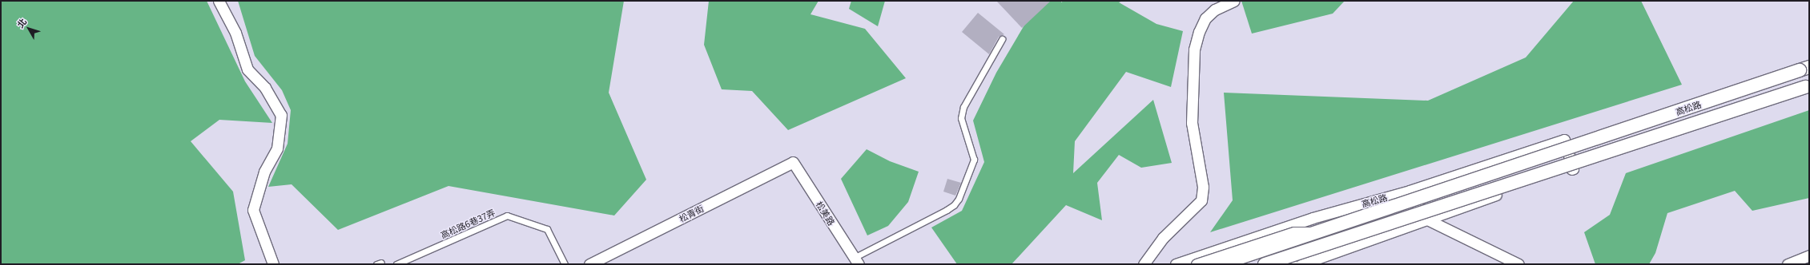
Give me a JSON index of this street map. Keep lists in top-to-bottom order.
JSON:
{
  "streets": {
    "street": ["高松路", "松青街", "松美路"],
    "lane": ["高松路6巷37弄"]
  },
  "crossings": [
    ["松青街", "松美路"]
  ],
  "north": "top left"
}
